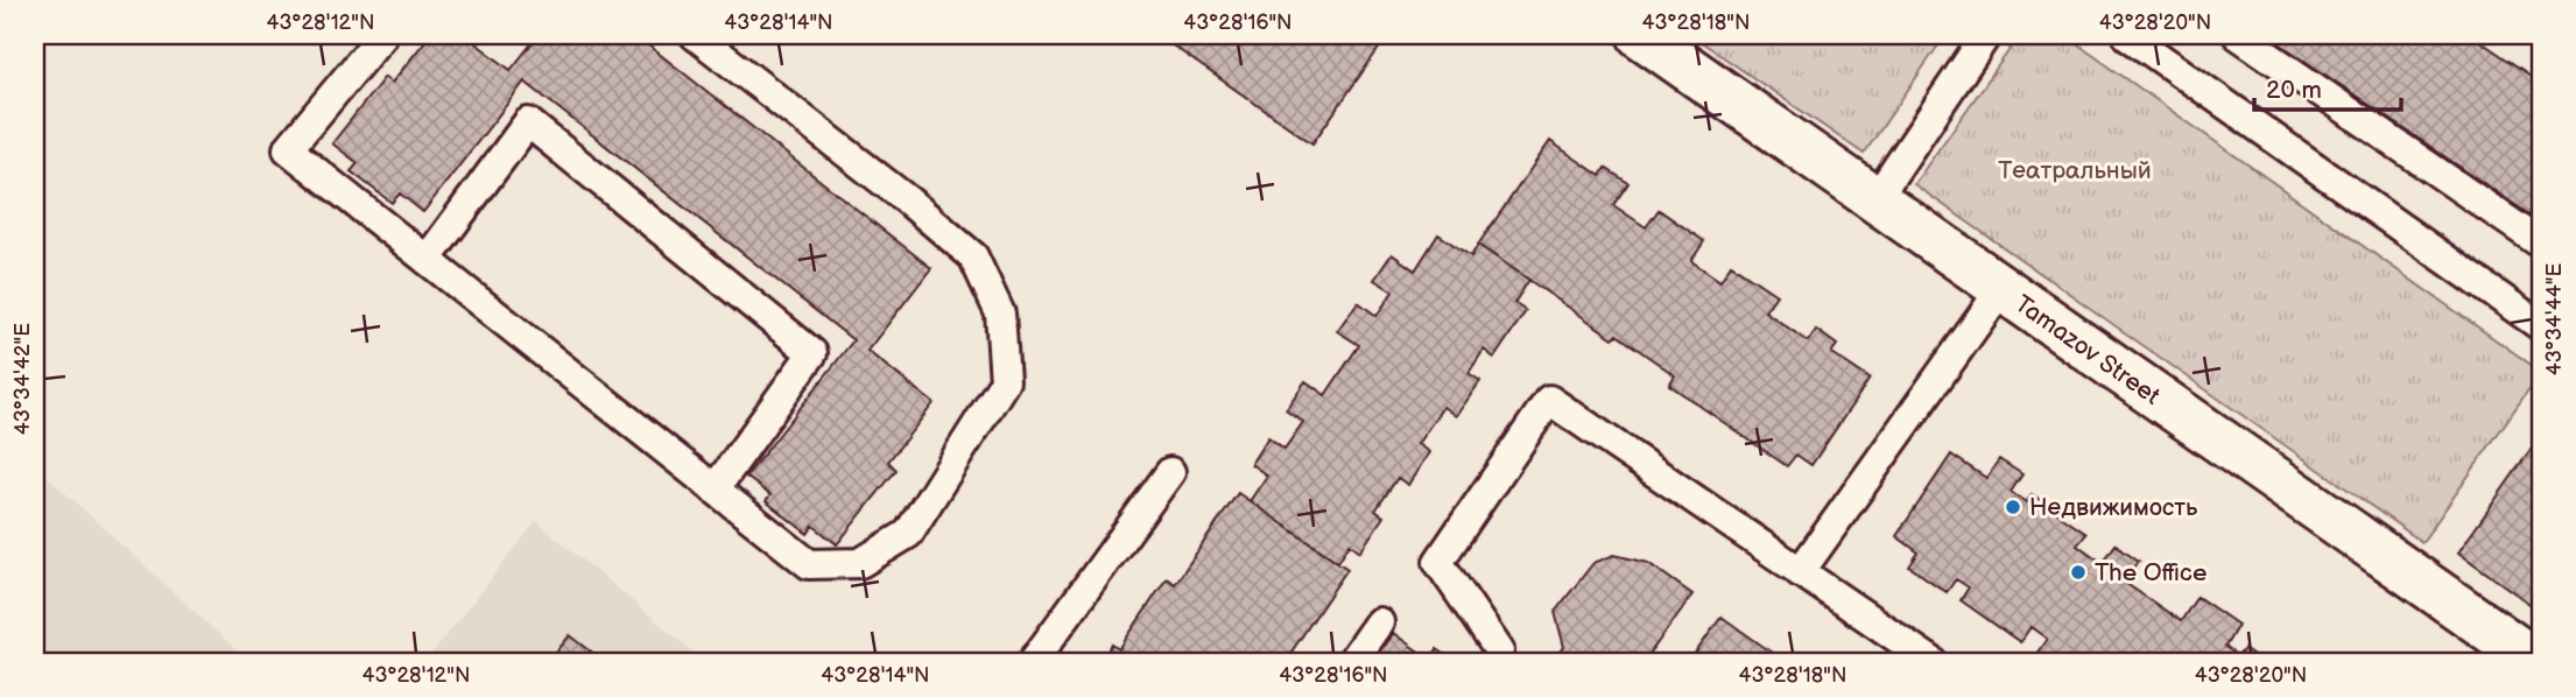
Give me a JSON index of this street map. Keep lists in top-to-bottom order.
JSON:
{
  "streets": {
    "street": ["Tamazov Street"]
  },
  "parks": ["Театральный"],
  "places": ["Недвижимость", "The Office"],
  "scale_bar": "20 m",
  "coordinates": [
    "43°28'12\"N",
    "43°28'14\"N",
    "43°28'16\"N",
    "43°28'18\"N",
    "43°28'20\"N",
    "43°34'44\"E",
    "43°34'42\"E"
  ]
}
